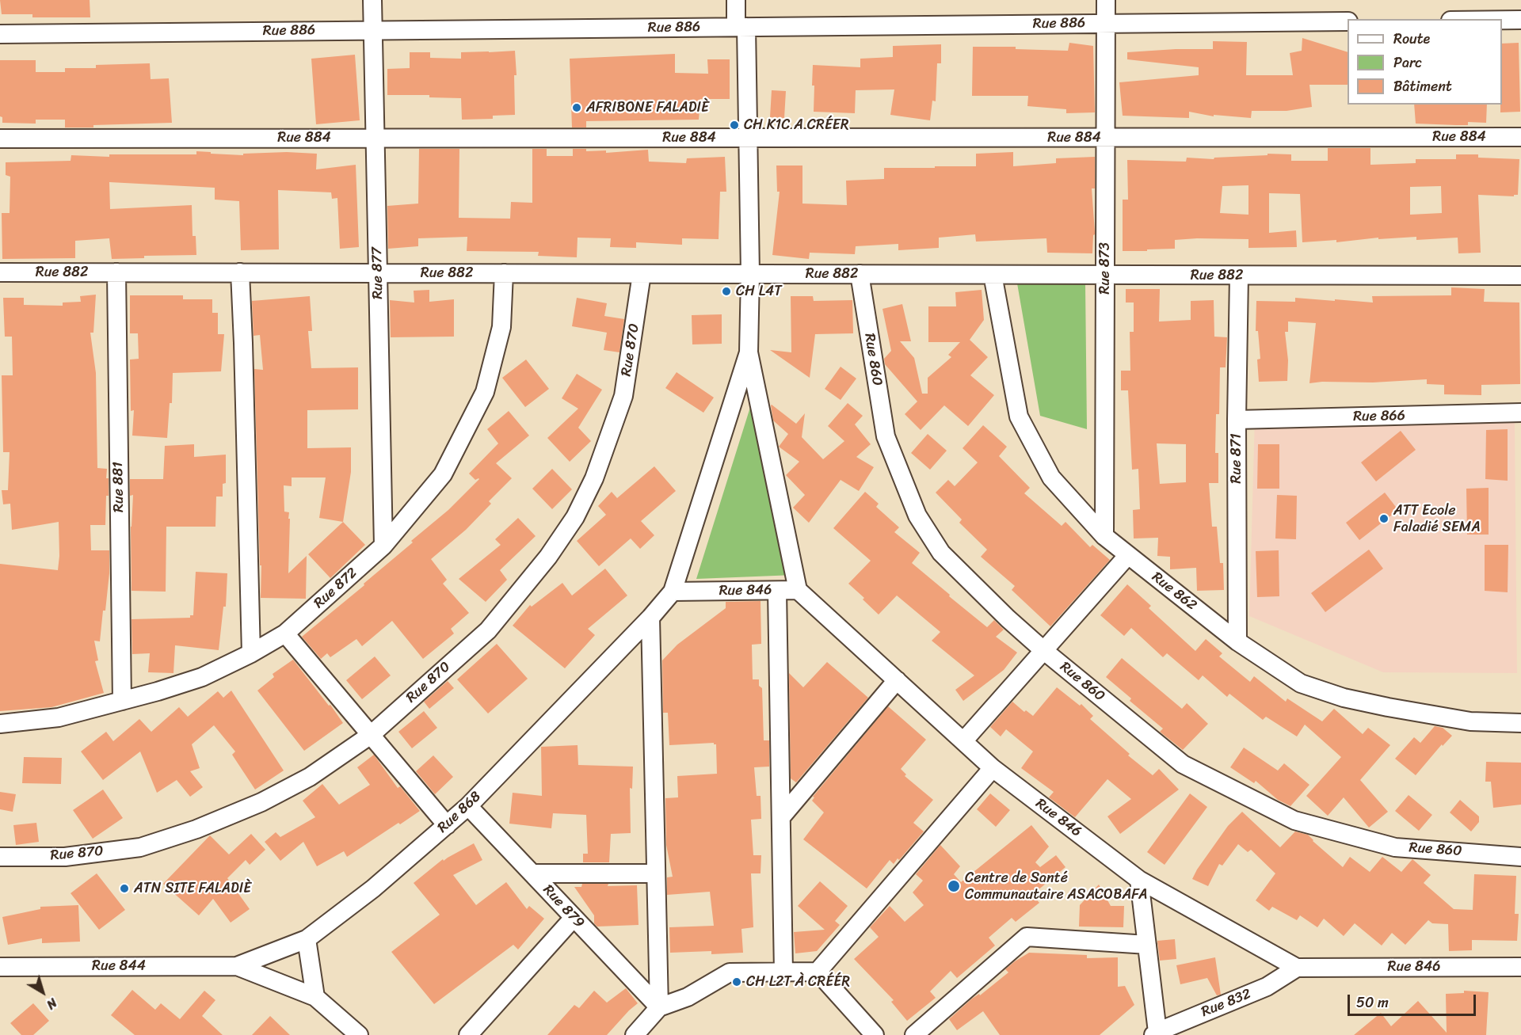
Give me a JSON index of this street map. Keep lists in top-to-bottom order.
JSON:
{
  "streets": {
    "street": [
      "Rue 886",
      "Rue 884",
      "Rue 873",
      "Rue 882",
      "Rue 877",
      "Rue 870",
      "Rue 860",
      "Rue 866",
      "Rue 871",
      "Rue 881",
      "Rue 872",
      "Rue 846",
      "Rue 862",
      "Rue 868",
      "Rue 879",
      "Rue 844",
      "Rue 832"
    ]
  },
  "crossings": [
    ["Rue 886", "Rue 873"],
    ["Rue 886", "Rue 877"],
    ["Rue 884", "Rue 873"],
    ["Rue 884", "Rue 877"],
    ["Rue 873", "Rue 882"],
    ["Rue 873", "Rue 862"],
    ["Rue 882", "Rue 877"],
    ["Rue 882", "Rue 870"],
    ["Rue 882", "Rue 860"],
    ["Rue 882", "Rue 871"],
    ["Rue 882", "Rue 881"],
    ["Rue 882", "Rue 872"],
    ["Rue 882", "Rue 862"],
    ["Rue 877", "Rue 872"],
    ["Rue 866", "Rue 871"],
    ["Rue 871", "Rue 862"],
    ["Rue 881", "Rue 872"],
    ["Rue 846", "Rue 832"],
    ["Rue 868", "Rue 879"],
    ["Rue 868", "Rue 844"]
  ],
  "places": [
    "AFRIBONE FALADIÈ",
    "CH K1C A CRÉER",
    "CH L4T",
    "ATT Ecole Faladié SEMA",
    "Centre de Santé Communautaire ASACOBAFA",
    "ATN SITE FALADIÈ",
    "CH L2T À CRÉÉR"
  ],
  "legend": ["Route", "Parc", "Bâtiment"],
  "scale_bar": "50 m",
  "north": "bottom right"
}
